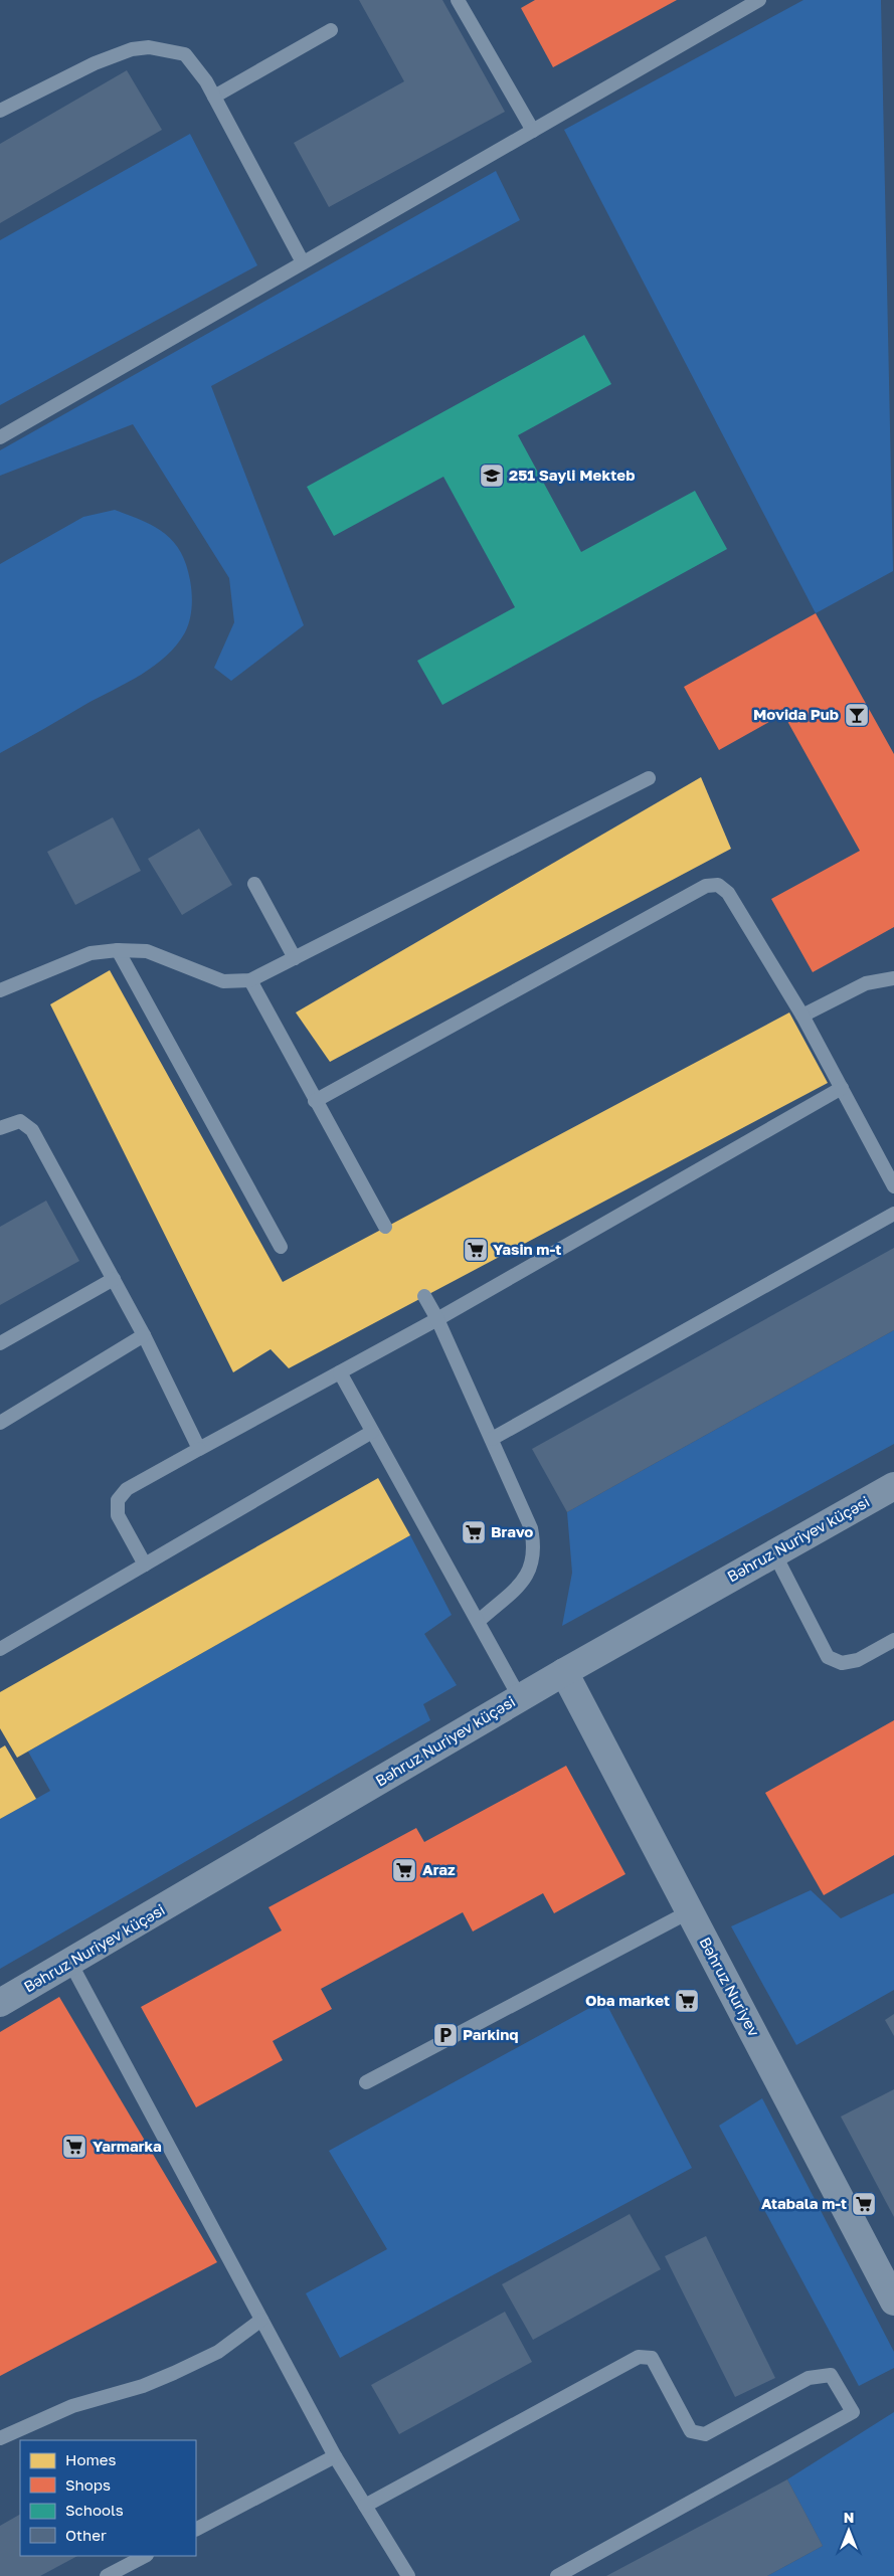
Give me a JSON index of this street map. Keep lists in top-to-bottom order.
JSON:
{
  "streets": {
    "street": ["Bəhruz Nuriyev küçəsi", "Bəhruz Nuriyev"]
  },
  "crossings": [
    ["Bəhruz Nuriyev küçəsi", "Bəhruz Nuriyev"]
  ],
  "places": {
    "school or university": ["251 Sayli Mekteb"],
    "bar": ["Movida Pub"],
    "supermarket": [
      "Yasin m-t",
      "Bravo",
      "Araz",
      "Oba market",
      "Yarmarka",
      "Atabala m-t"
    ],
    "parking": ["Parkinq"]
  },
  "legend": [
    "Homes",
    "Shops",
    "Schools",
    "Other"
  ],
  "north": "top"
}
